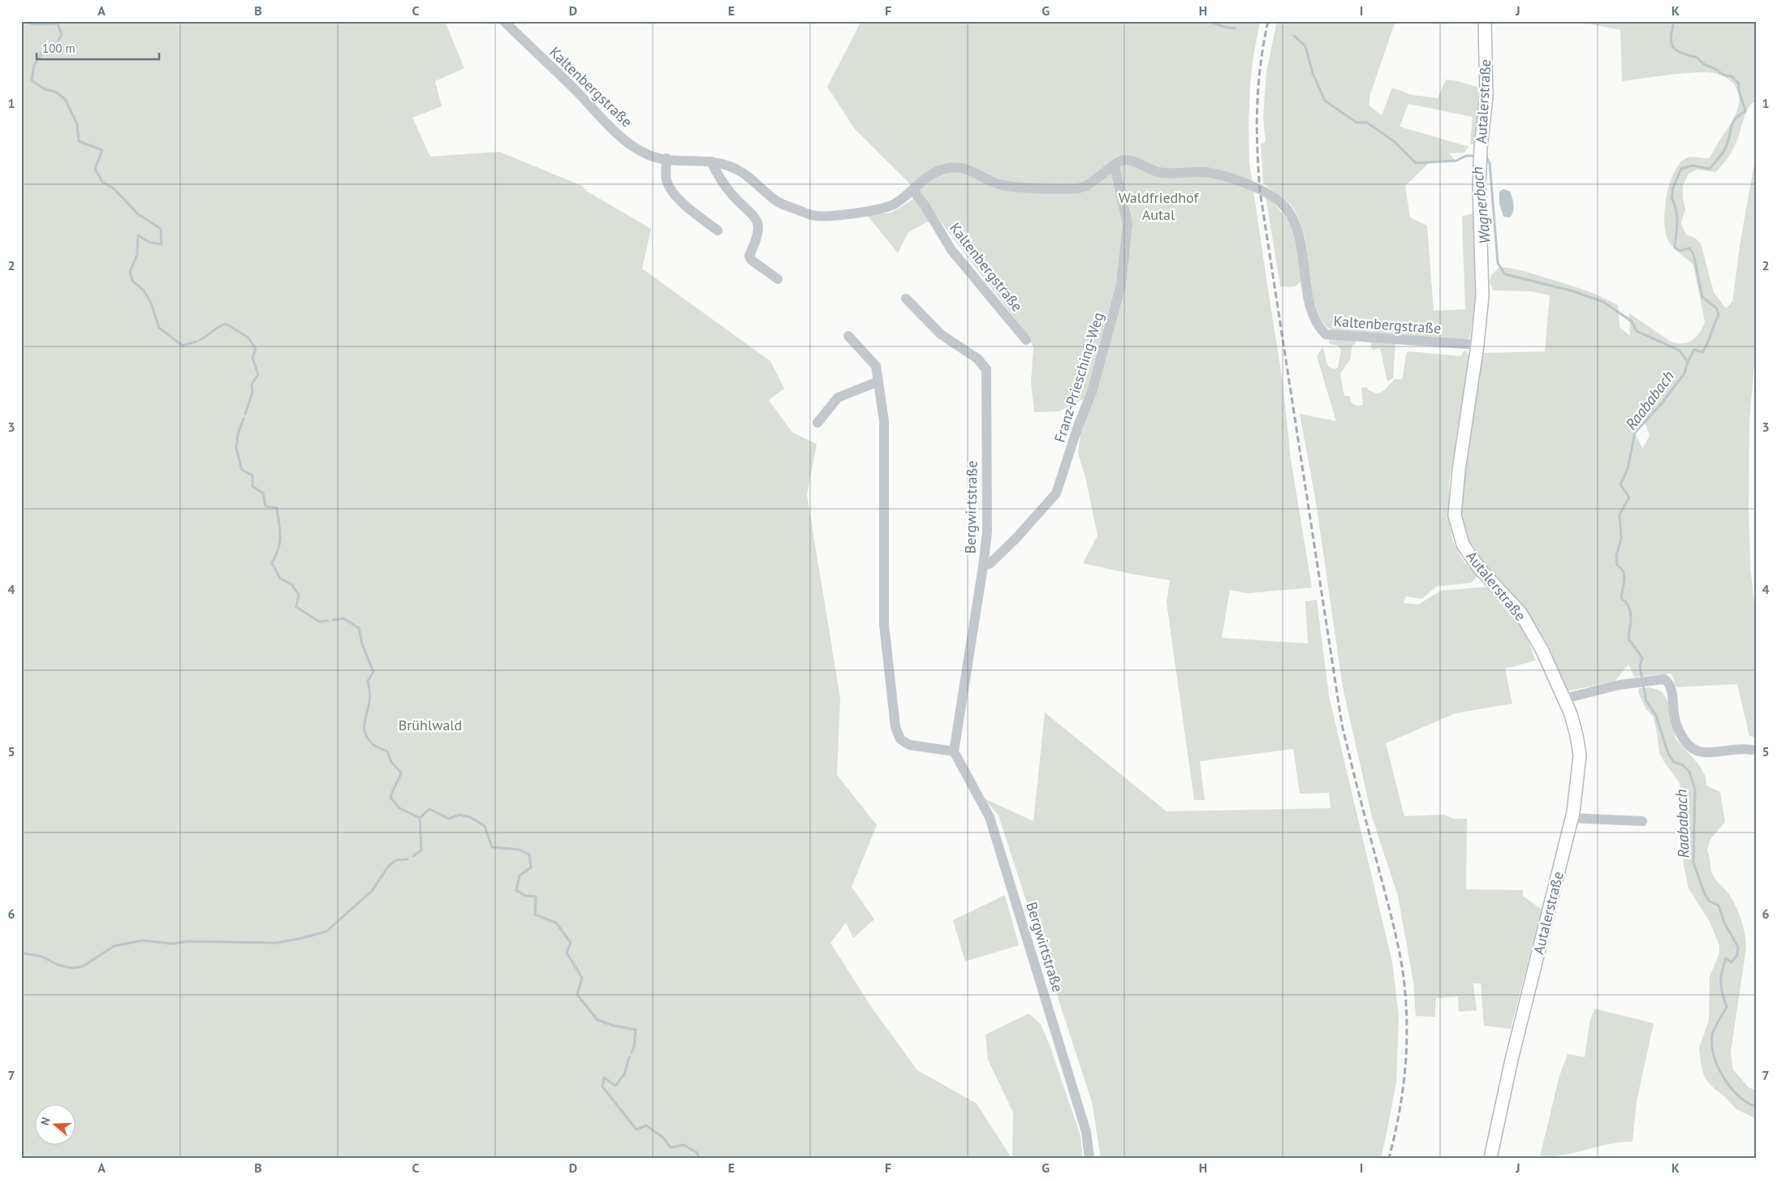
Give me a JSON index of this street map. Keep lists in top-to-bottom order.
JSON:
{
  "streets": {
    "main road": ["Autalerstraße"],
    "street": ["Kaltenbergstraße", "Franz-Priesching-Weg", "Bergwirtstraße"]
  },
  "crossings": [
    ["Kaltenbergstraße", "Autalerstraße"],
    ["Kaltenbergstraße", "Franz-Priesching-Weg"],
    ["Franz-Priesching-Weg", "Bergwirtstraße"]
  ],
  "water": ["Wagnerbach", "Raababach"],
  "parks": ["Waldfriedhof Autal", "Brühlwald"],
  "scale_bar": "100 m",
  "north": "left",
  "grid": {
    "columns": [
      "A",
      "B",
      "C",
      "D",
      "E",
      "F",
      "G",
      "H",
      "I",
      "J",
      "K"
    ],
    "rows": [
      "1",
      "2",
      "3",
      "4",
      "5",
      "6",
      "7"
    ]
  }
}
